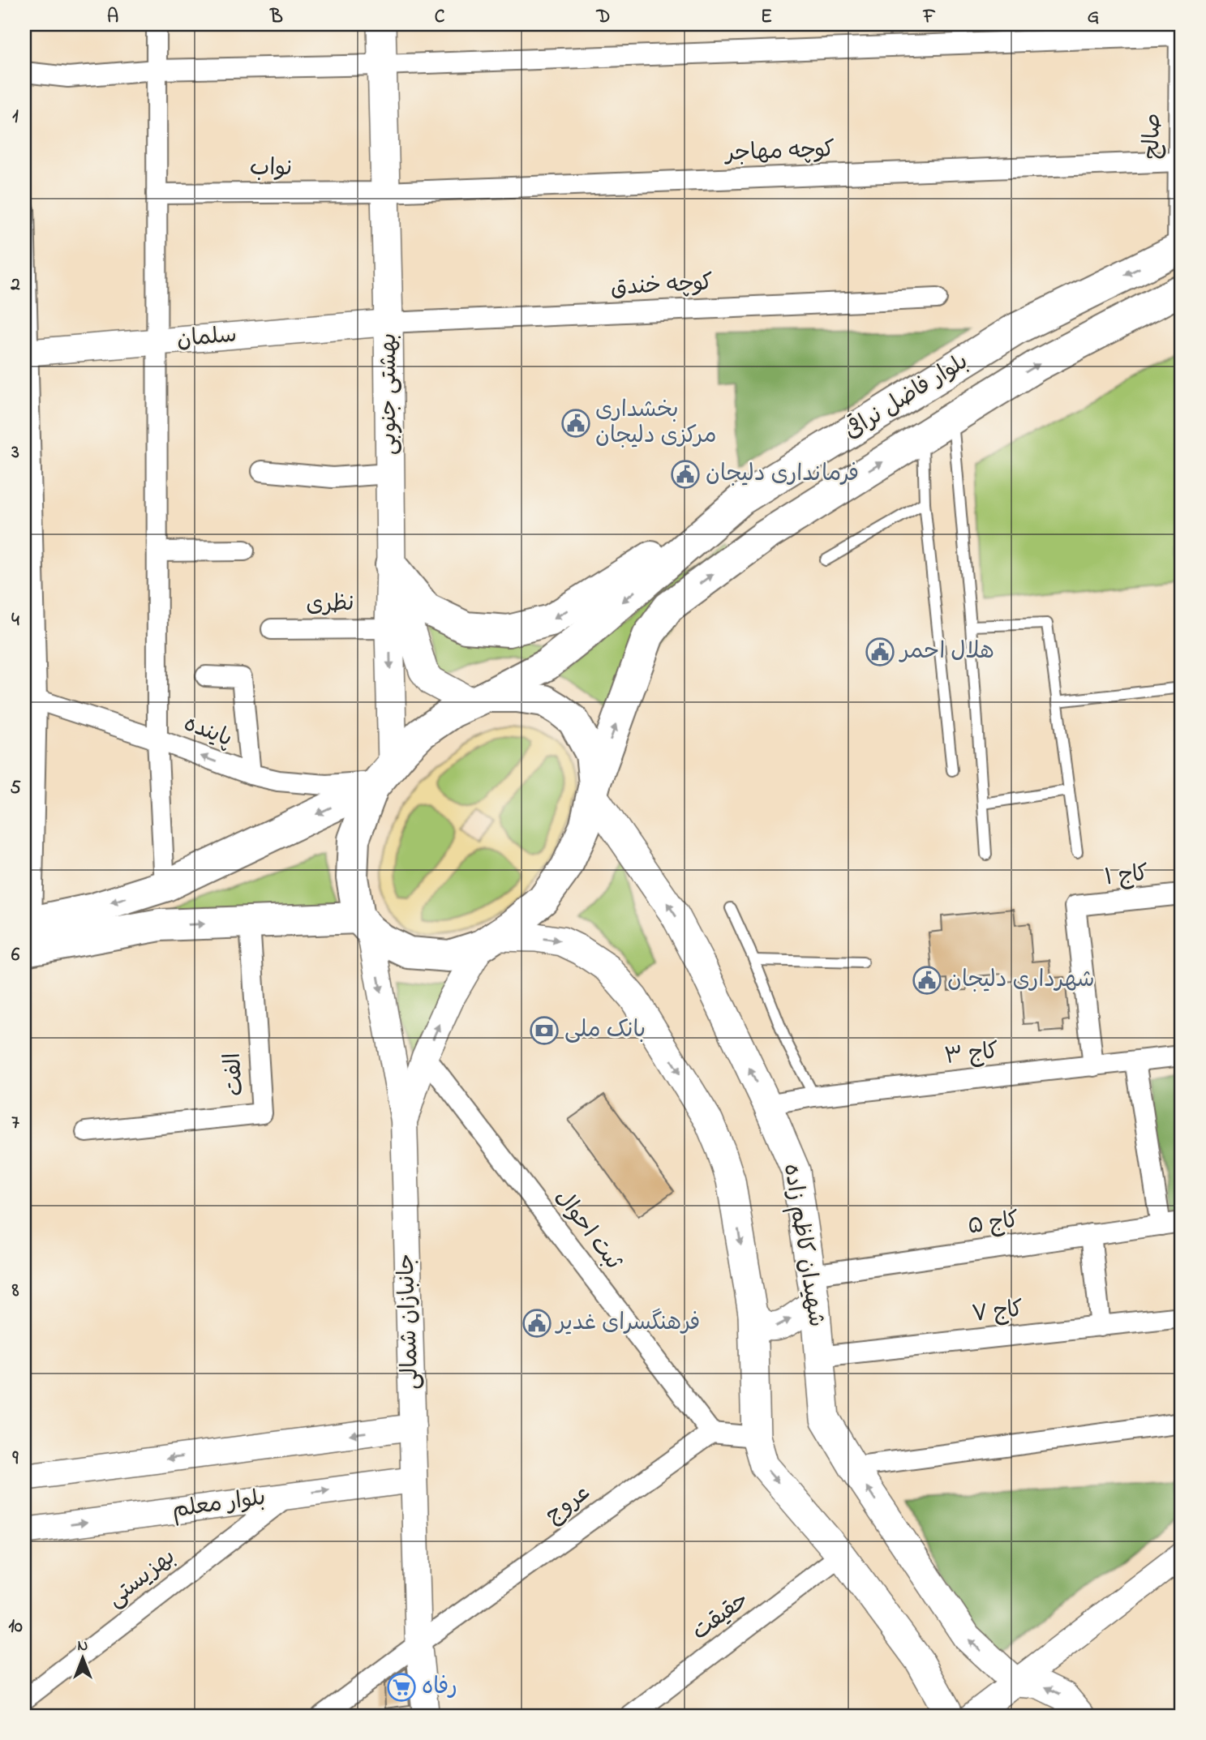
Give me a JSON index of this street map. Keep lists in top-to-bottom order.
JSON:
{
  "streets": {
    "main road": ["بهشتی جنوبی", "بلوار فاضل نراقی", "شهیدان کاظم زاده"],
    "street": [
      "صالح",
      "کوچه مهاجر",
      "نواب",
      "کوچه خندق",
      "سلمان",
      "نظری",
      "پاینده",
      "کاج ۱",
      "کاج ۳",
      "الفت",
      "کاج ۵",
      "ثبت احوال",
      "کاج ۷",
      "جانبازان شمالی",
      "بلوار معلم",
      "عروج",
      "بهزیستی",
      "حقیقت"
    ]
  },
  "crossings": [
    ["صالح", "کوچه مهاجر"],
    ["صالح", "بلوار فاضل نراقی"],
    ["کوچه مهاجر", "نواب"],
    ["کوچه مهاجر", "بهشتی جنوبی"],
    ["نواب", "بهشتی جنوبی"],
    ["کوچه خندق", "سلمان"],
    ["کوچه خندق", "بهشتی جنوبی"],
    ["سلمان", "بهشتی جنوبی"],
    ["بهشتی جنوبی", "بلوار فاضل نراقی"],
    ["بهشتی جنوبی", "نظری"],
    ["بهشتی جنوبی", "پاینده"],
    ["بلوار فاضل نراقی", "پاینده"],
    ["بلوار فاضل نراقی", "شهیدان کاظم زاده"],
    ["کاج ۱", "کاج ۳"],
    ["کاج ۳", "شهیدان کاظم زاده"],
    ["کاج ۵", "شهیدان کاظم زاده"],
    ["ثبت احوال", "عروج"],
    ["شهیدان کاظم زاده", "کاج ۷"],
    ["جانبازان شمالی", "بلوار معلم"],
    ["جانبازان شمالی", "عروج"],
    ["بلوار معلم", "بهزیستی"]
  ],
  "places": {
    "public building": [
      "بخشداری مرکزی دلیجان",
      "فرمانداری دلیجان",
      "هلال احمر",
      "شهرداری دلیجان",
      "فرهنگسرای غدیر"
    ],
    "bank": ["بانک ملی"],
    "supermarket": ["رفاه"]
  },
  "north": "top",
  "grid": {
    "columns": [
      "A",
      "B",
      "C",
      "D",
      "E",
      "F",
      "G"
    ],
    "rows": [
      "1",
      "2",
      "3",
      "4",
      "5",
      "6",
      "7",
      "8",
      "9",
      "10"
    ]
  }
}
